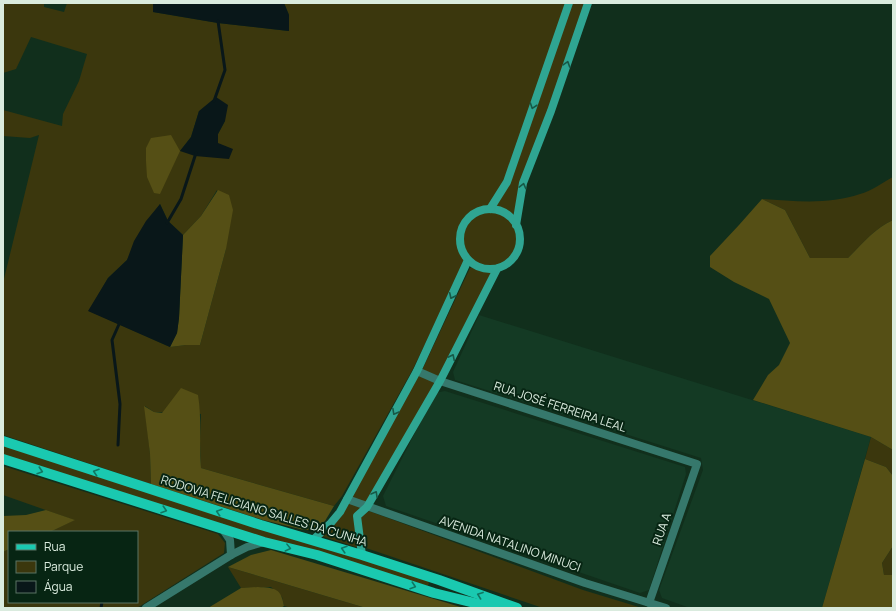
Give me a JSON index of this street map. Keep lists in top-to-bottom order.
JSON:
{
  "streets": {
    "main road": ["RODOVIA FELICIANO SALLES DA CUNHA"],
    "street": ["RUA JOSÉ FERREIRA LEAL", "RUA A", "AVENIDA NATALINO MINUCI"]
  },
  "crossings": [
    ["RUA JOSÉ FERREIRA LEAL", "RUA A"],
    ["RUA A", "AVENIDA NATALINO MINUCI"]
  ],
  "legend": ["Rua", "Parque", "Água"]
}
